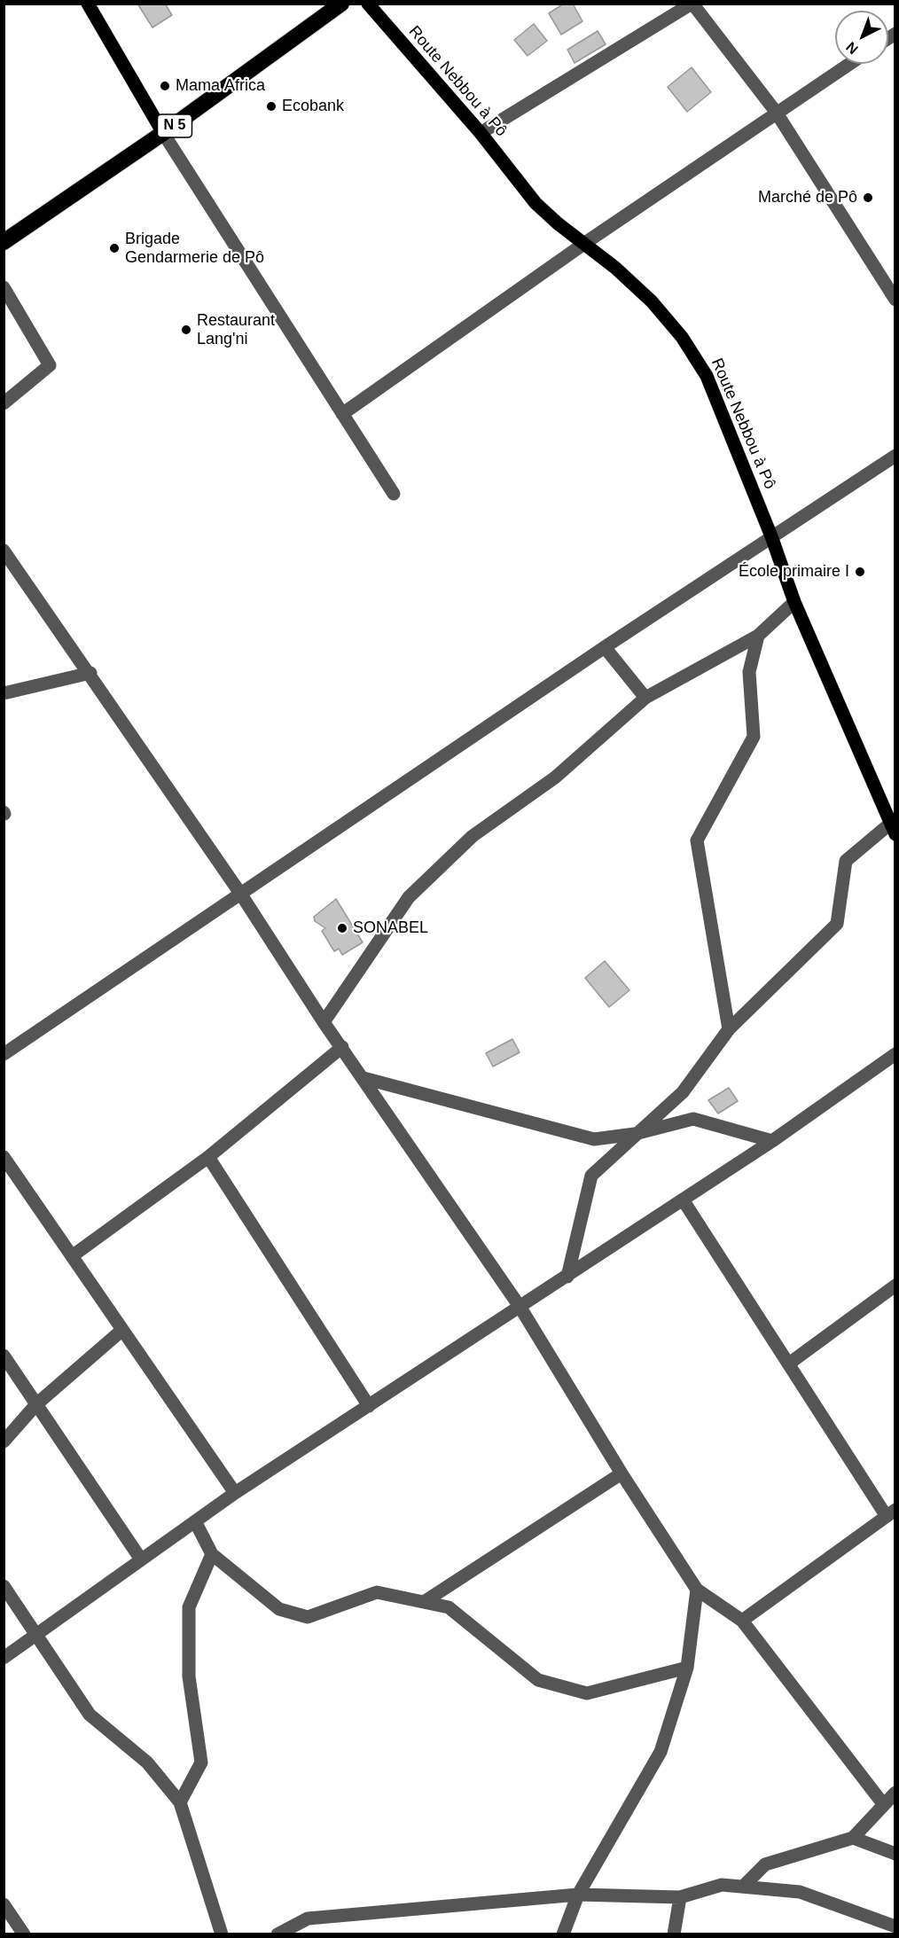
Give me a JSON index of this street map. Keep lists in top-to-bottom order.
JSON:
{
  "streets": {
    "highway": ["N 5"],
    "main road": ["Route Nebbou à Pô"]
  },
  "places": [
    "Mama Africa",
    "Ecobank",
    "Marché de Pô",
    "Brigade Gendarmerie de Pô",
    "Restaurant Lang'ni",
    "École primaire I",
    "SONABEL"
  ],
  "north": "bottom left"
}
